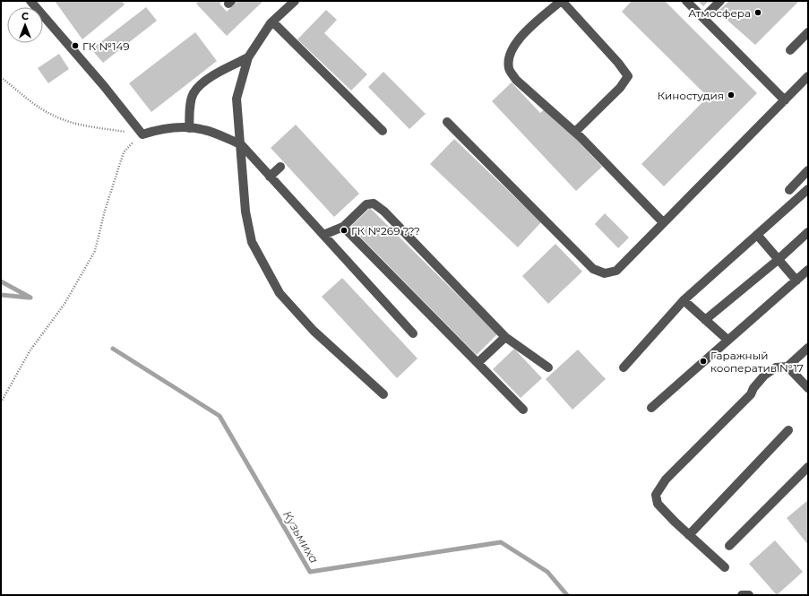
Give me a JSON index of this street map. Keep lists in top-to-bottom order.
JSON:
{
  "water": ["Кузьмиха"],
  "places": [
    "Атмосфера",
    "ГК №149",
    "Киностудия",
    "ГК №269 ???",
    "Гаражный кооператив N°17"
  ],
  "north": "top"
}
